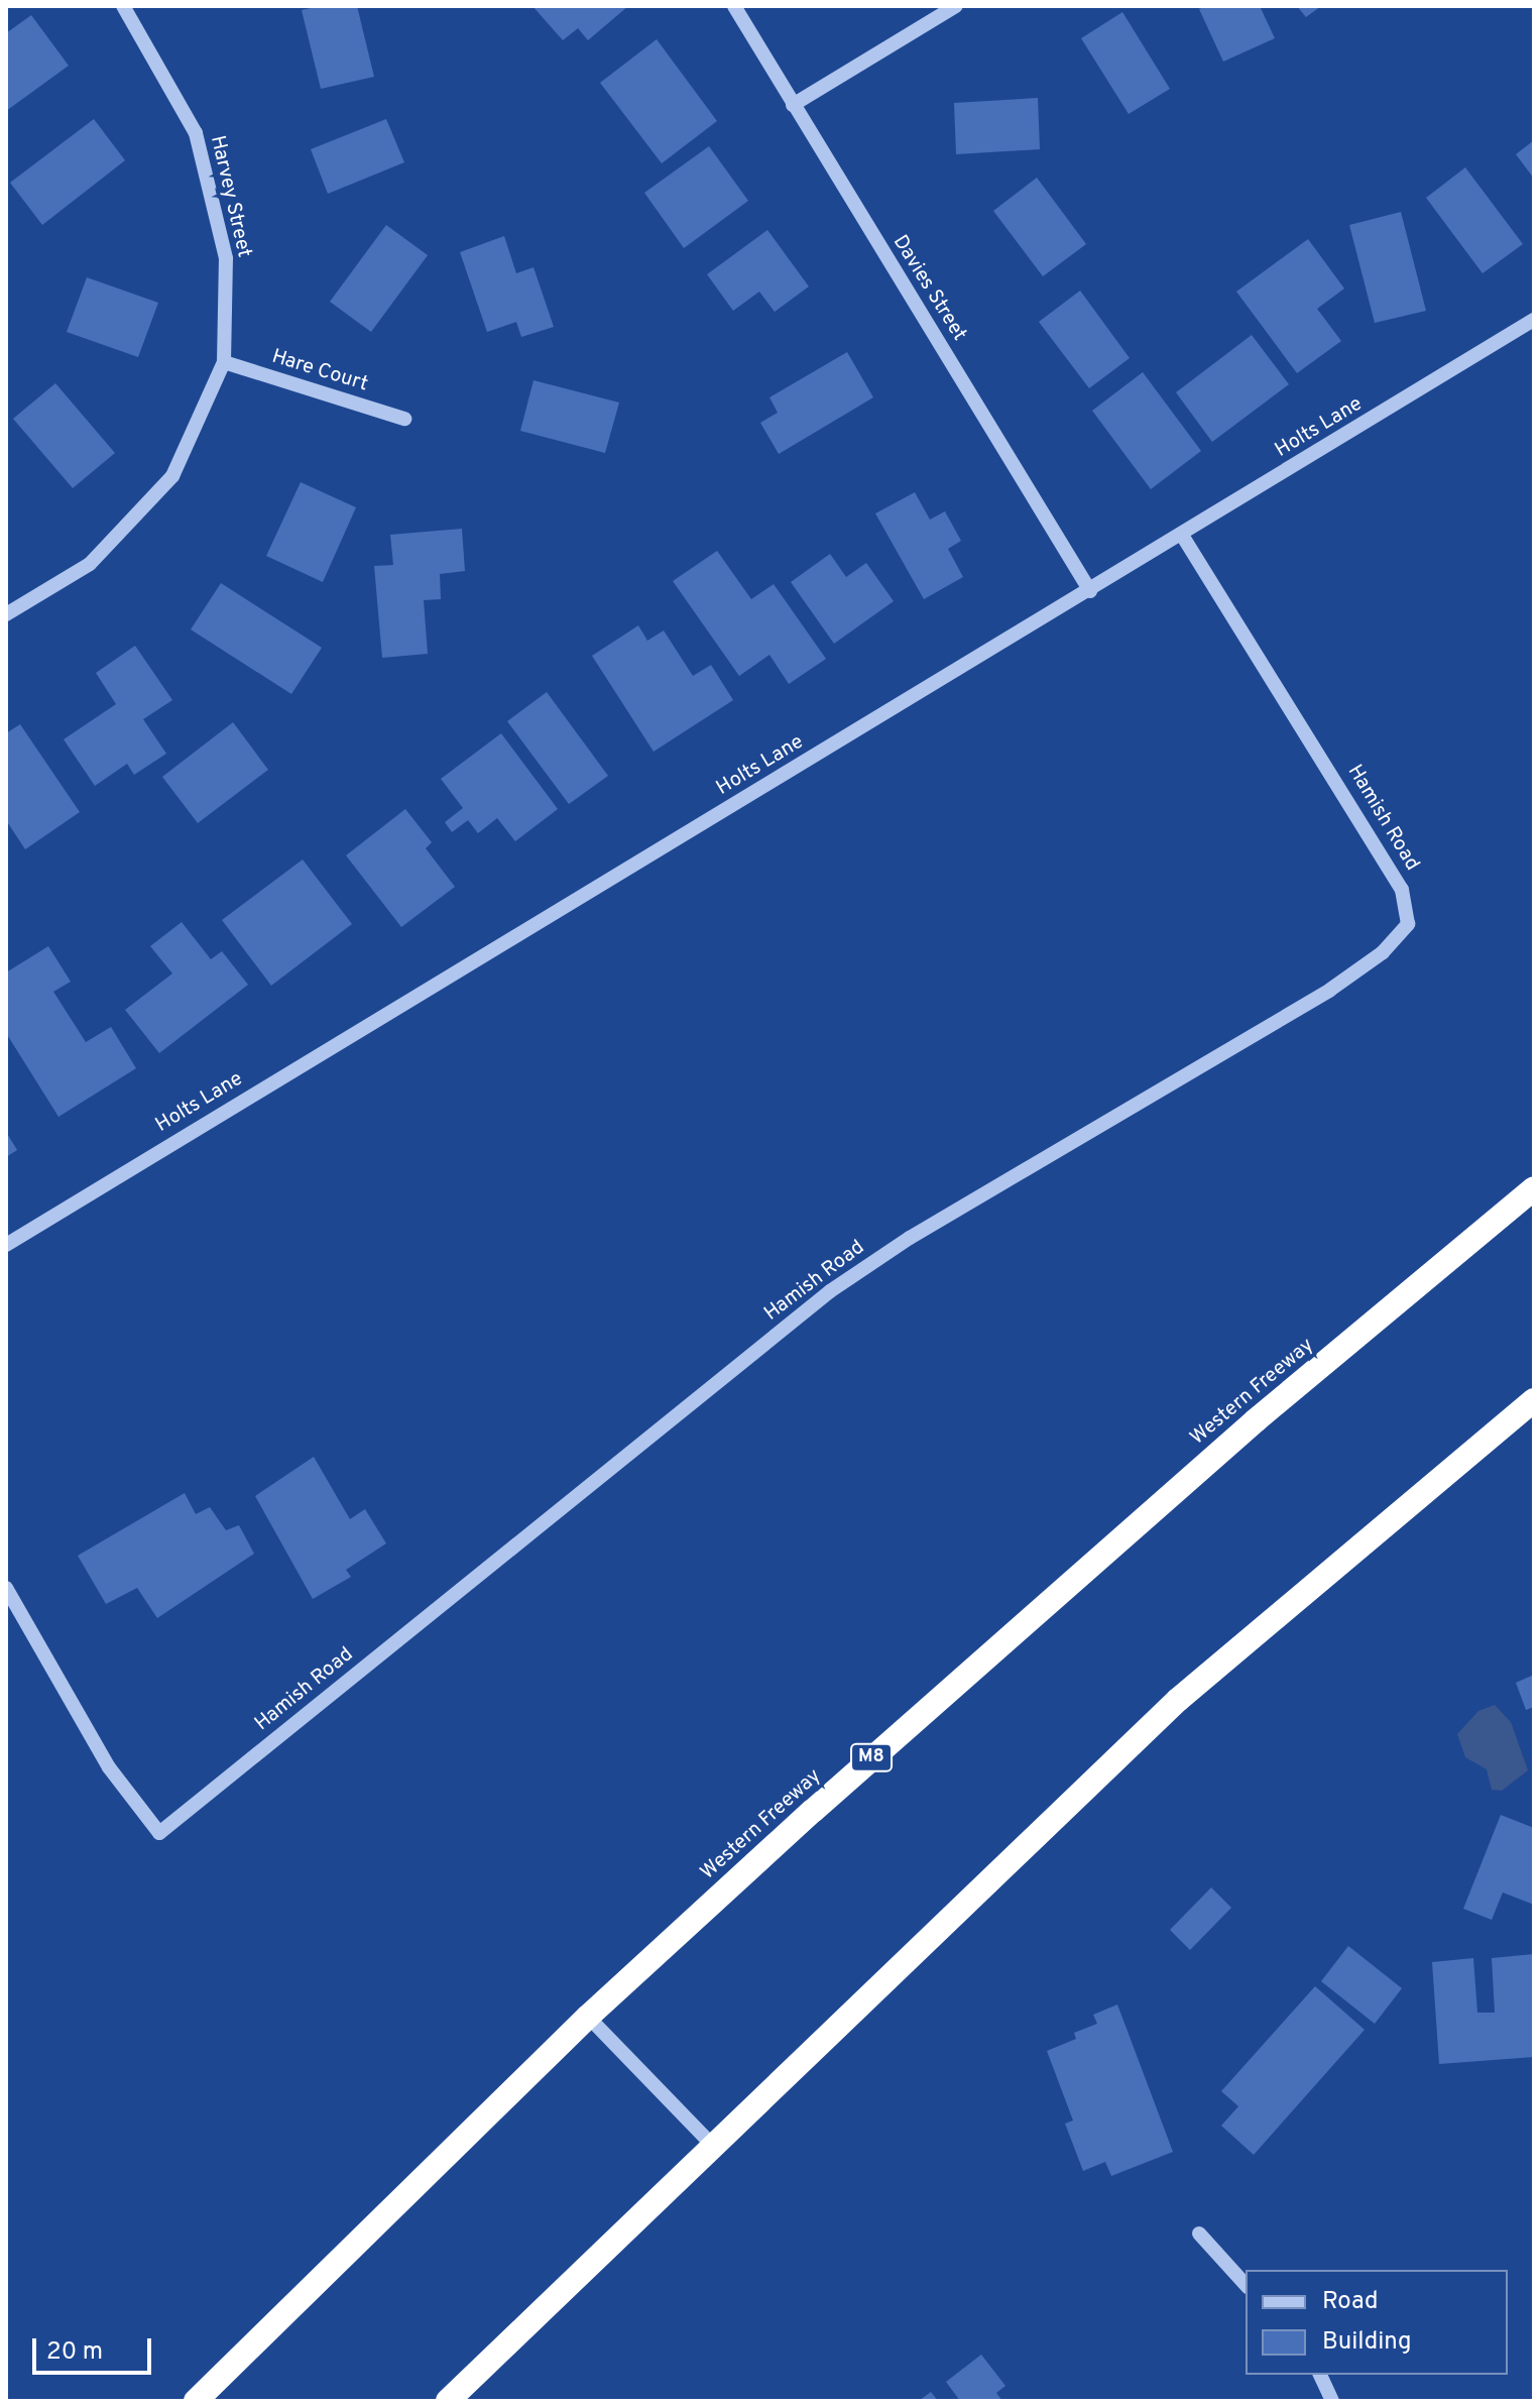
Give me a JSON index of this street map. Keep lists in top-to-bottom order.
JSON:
{
  "streets": {
    "highway": ["Western Freeway", "M8"],
    "street": [
      "Harvey Street",
      "Davies Street",
      "Hare Court",
      "Holts Lane",
      "Hamish Road"
    ]
  },
  "crossings": [
    ["Harvey Street", "Hare Court"],
    ["Davies Street", "Holts Lane"],
    ["Holts Lane", "Hamish Road"]
  ],
  "legend": ["Road", "Building"],
  "scale_bar": "20 m"
}
